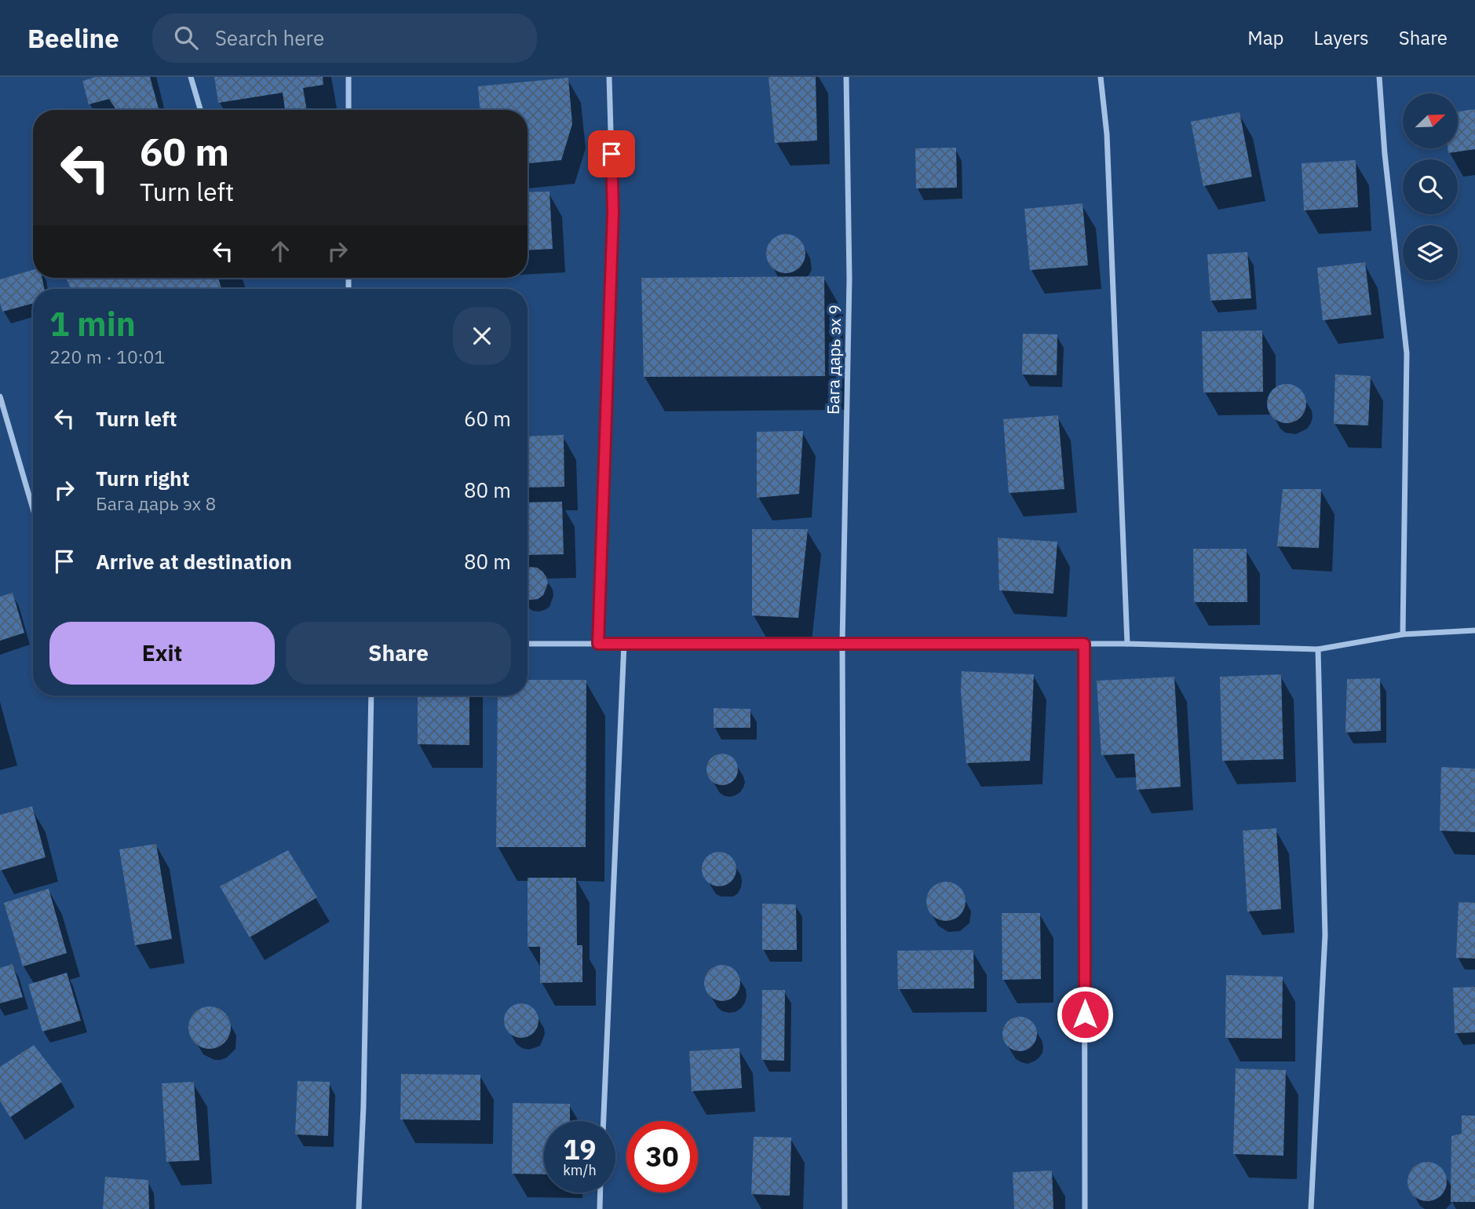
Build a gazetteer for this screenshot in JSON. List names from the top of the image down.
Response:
{
  "streets": {
    "street": ["Бага дарь эх 9"]
  },
  "north": "top right",
  "page": {
    "header": "Beeline",
    "search": "Search here",
    "nav": ["Map", "Layers", "Share"],
    "turn": ["60 m", "Turn left"],
    "heading": ["1 min", "220 m · 10:01"],
    "list": [
      {
        "name": "Turn left",
        "value": "60 m"
      },
      {
        "name": "Turn right",
        "note": "Бага дарь эх 8",
        "value": "80 m"
      },
      {
        "name": "Arrive at destination",
        "value": "80 m"
      }
    ],
    "buttons": ["Exit", "Share"],
    "speed": "19 km/h",
    "limit": "30"
  }
}
